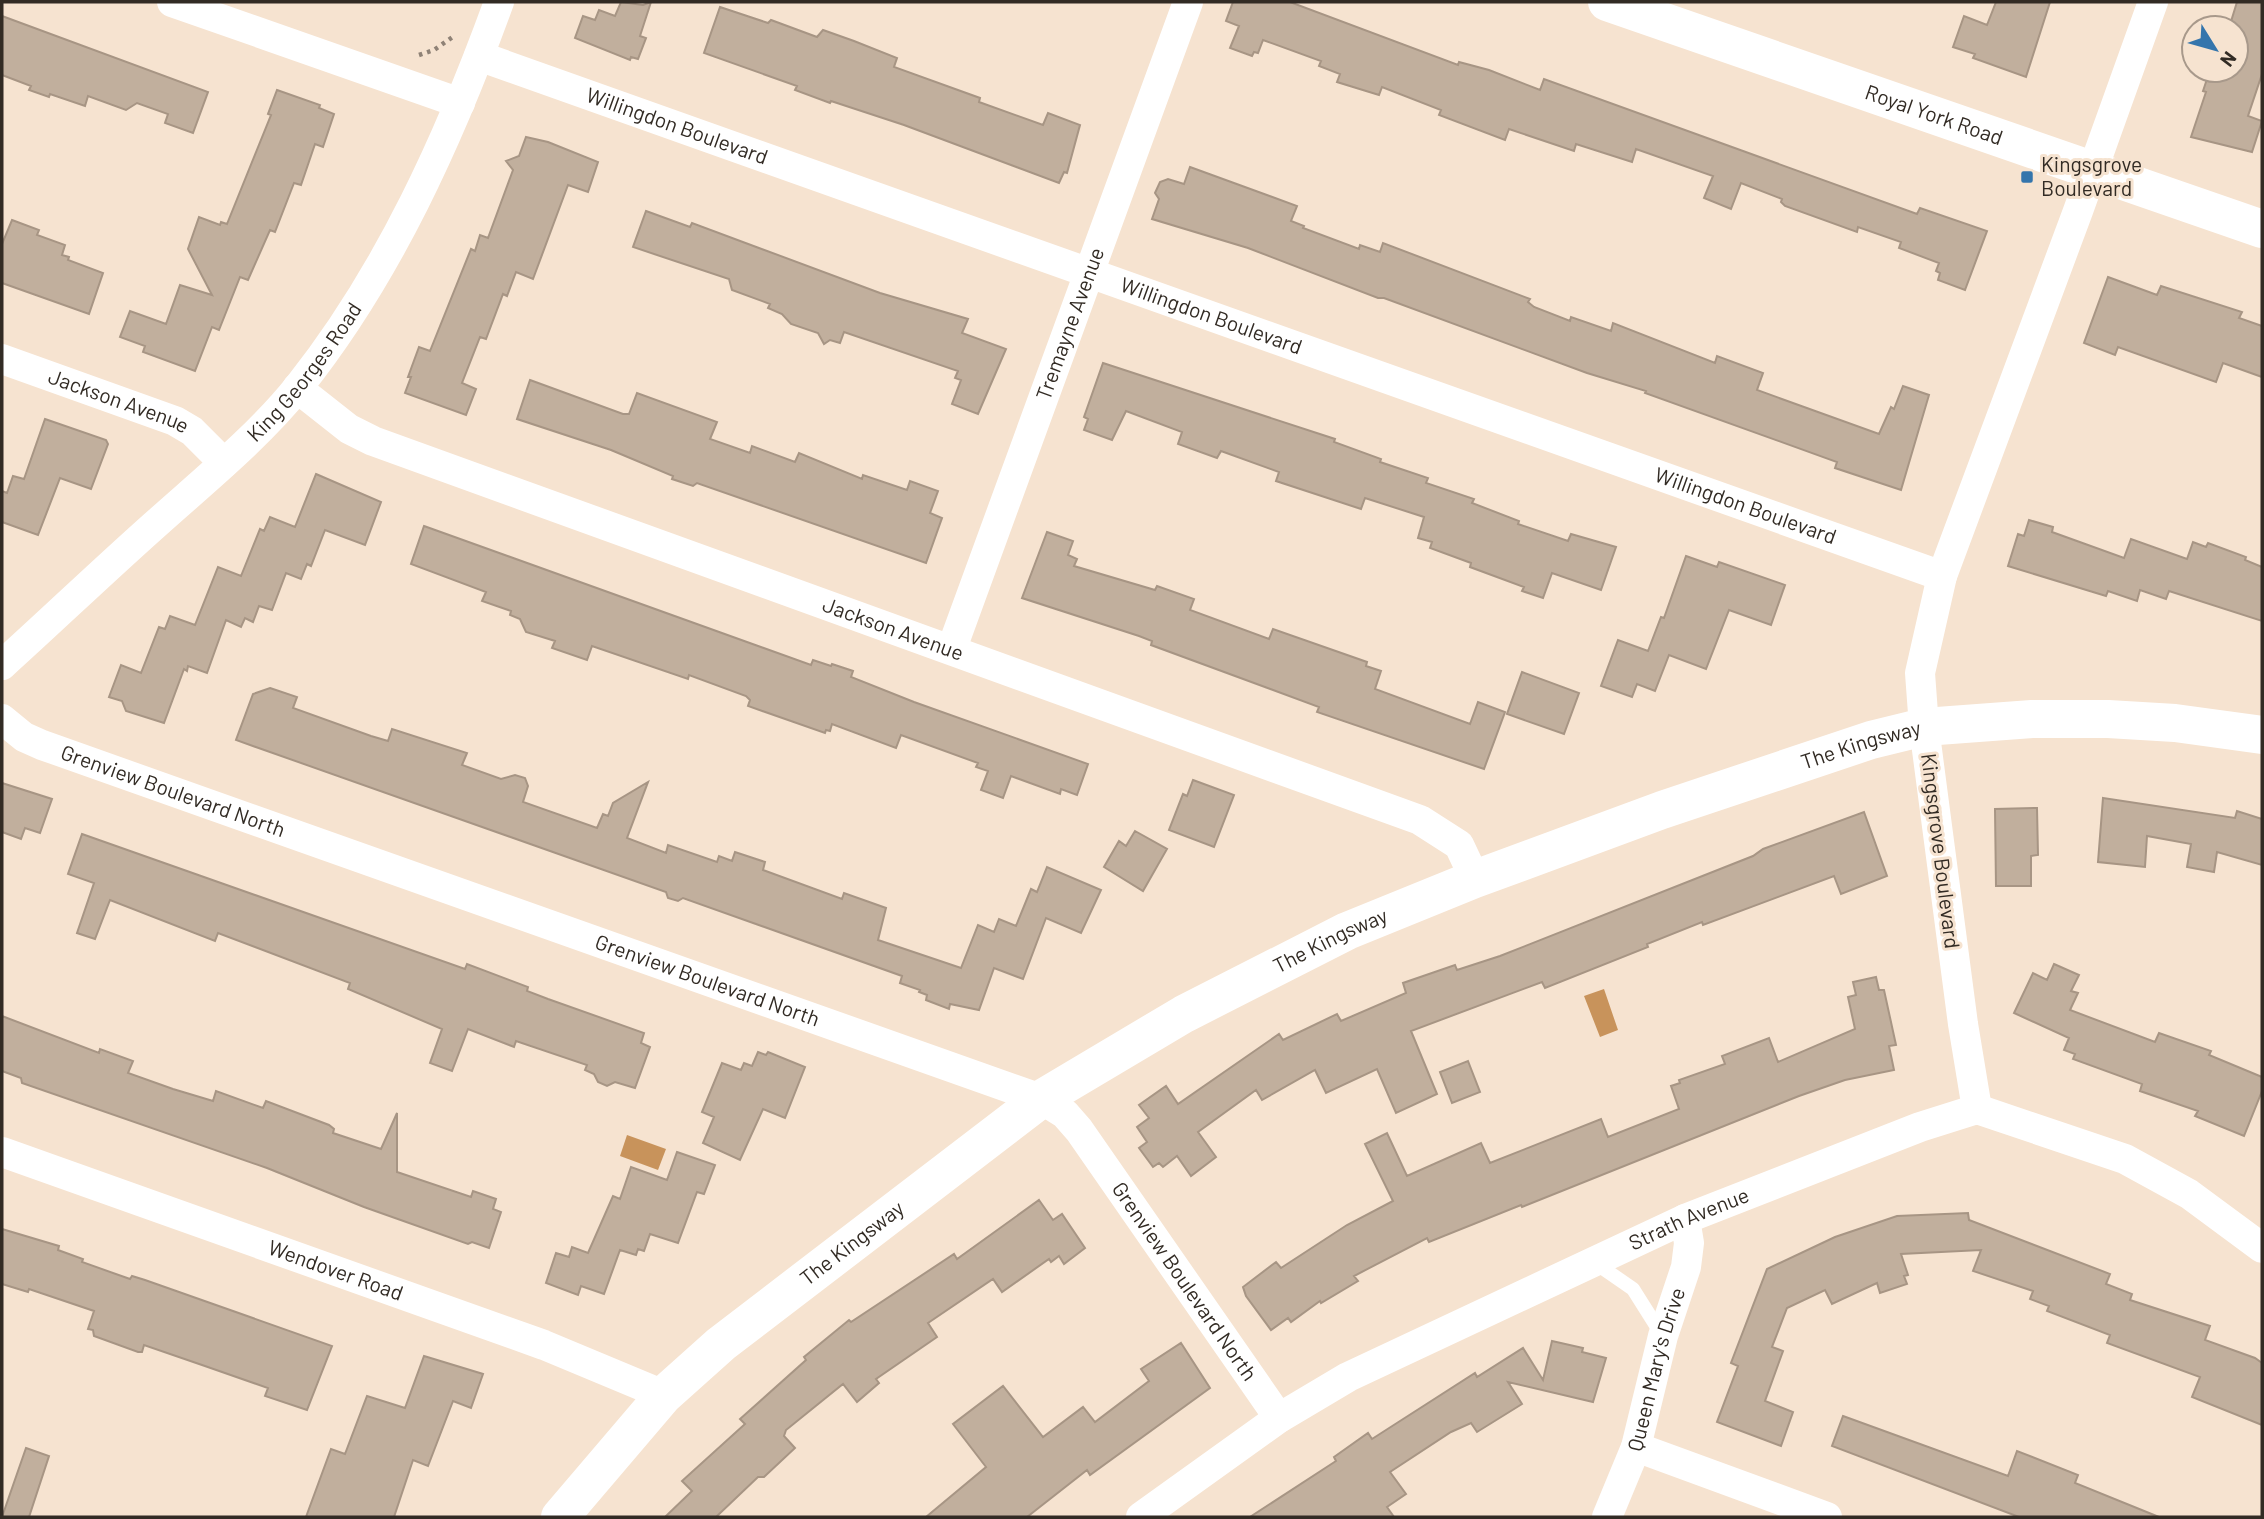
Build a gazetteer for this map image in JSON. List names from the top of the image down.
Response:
{
  "streets": {
    "street": [
      "Royal York Road",
      "Willingdon Boulevard",
      "Tremayne Avenue",
      "King Georges Road",
      "Jackson Avenue",
      "The Kingsway",
      "Grenview Boulevard North",
      "Kingsgrove Boulevard",
      "Strath Avenue",
      "Wendover Road",
      "Queen Mary's Drive"
    ]
  },
  "crossings": [
    ["Royal York Road", "Kingsgrove Boulevard"],
    ["Willingdon Boulevard", "Tremayne Avenue"],
    ["Willingdon Boulevard", "King Georges Road"],
    ["Willingdon Boulevard", "Kingsgrove Boulevard"],
    ["Tremayne Avenue", "Jackson Avenue"],
    ["King Georges Road", "Jackson Avenue"],
    ["Jackson Avenue", "The Kingsway"],
    ["The Kingsway", "Grenview Boulevard North"],
    ["The Kingsway", "Kingsgrove Boulevard"],
    ["The Kingsway", "Wendover Road"],
    ["Grenview Boulevard North", "Strath Avenue"],
    ["Kingsgrove Boulevard", "Strath Avenue"],
    ["Strath Avenue", "Queen Mary's Drive"]
  ],
  "places": {
    "transit": ["Kingsgrove Boulevard"]
  },
  "north": "bottom right"
}
